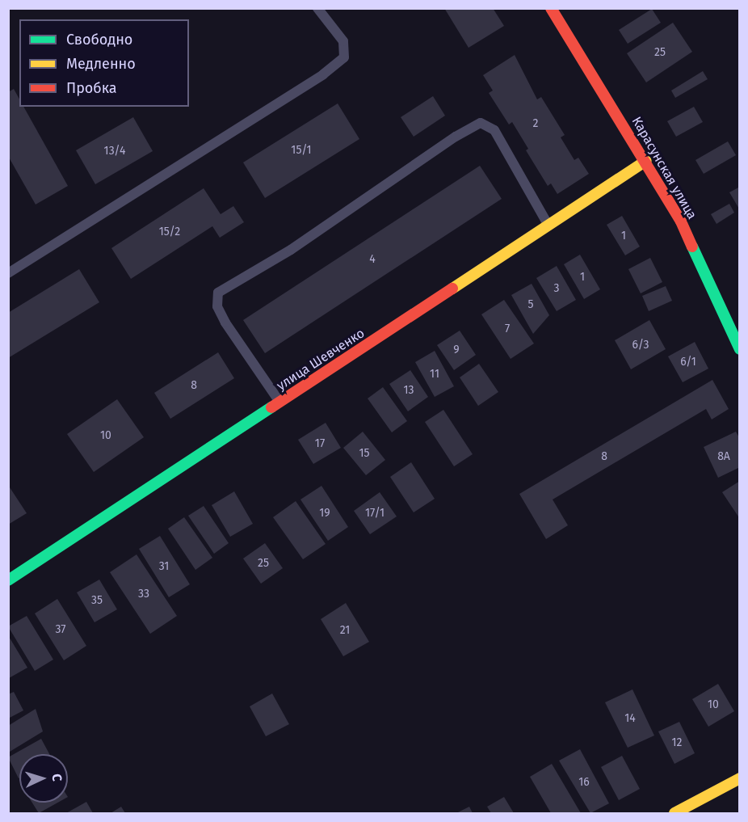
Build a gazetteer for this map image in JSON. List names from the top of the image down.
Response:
{
  "streets": {
    "street": ["Карасунская улица", "улица Шевченко"]
  },
  "crossings": [
    ["Карасунская улица", "улица Шевченко"]
  ],
  "house_numbers": [
    "25",
    "2",
    "15/1",
    "13/4",
    "15/2",
    "1",
    "4",
    "1",
    "3",
    "5",
    "7",
    "6/3",
    "9",
    "6/1",
    "11",
    "8",
    "13",
    "10",
    "17",
    "15",
    "8",
    "8А",
    "19",
    "17/1",
    "25",
    "31",
    "33",
    "35",
    "37",
    "21",
    "10",
    "14",
    "12",
    "16"
  ],
  "legend": ["Свободно", "Медленно", "Пробка"],
  "north": "right"
}
